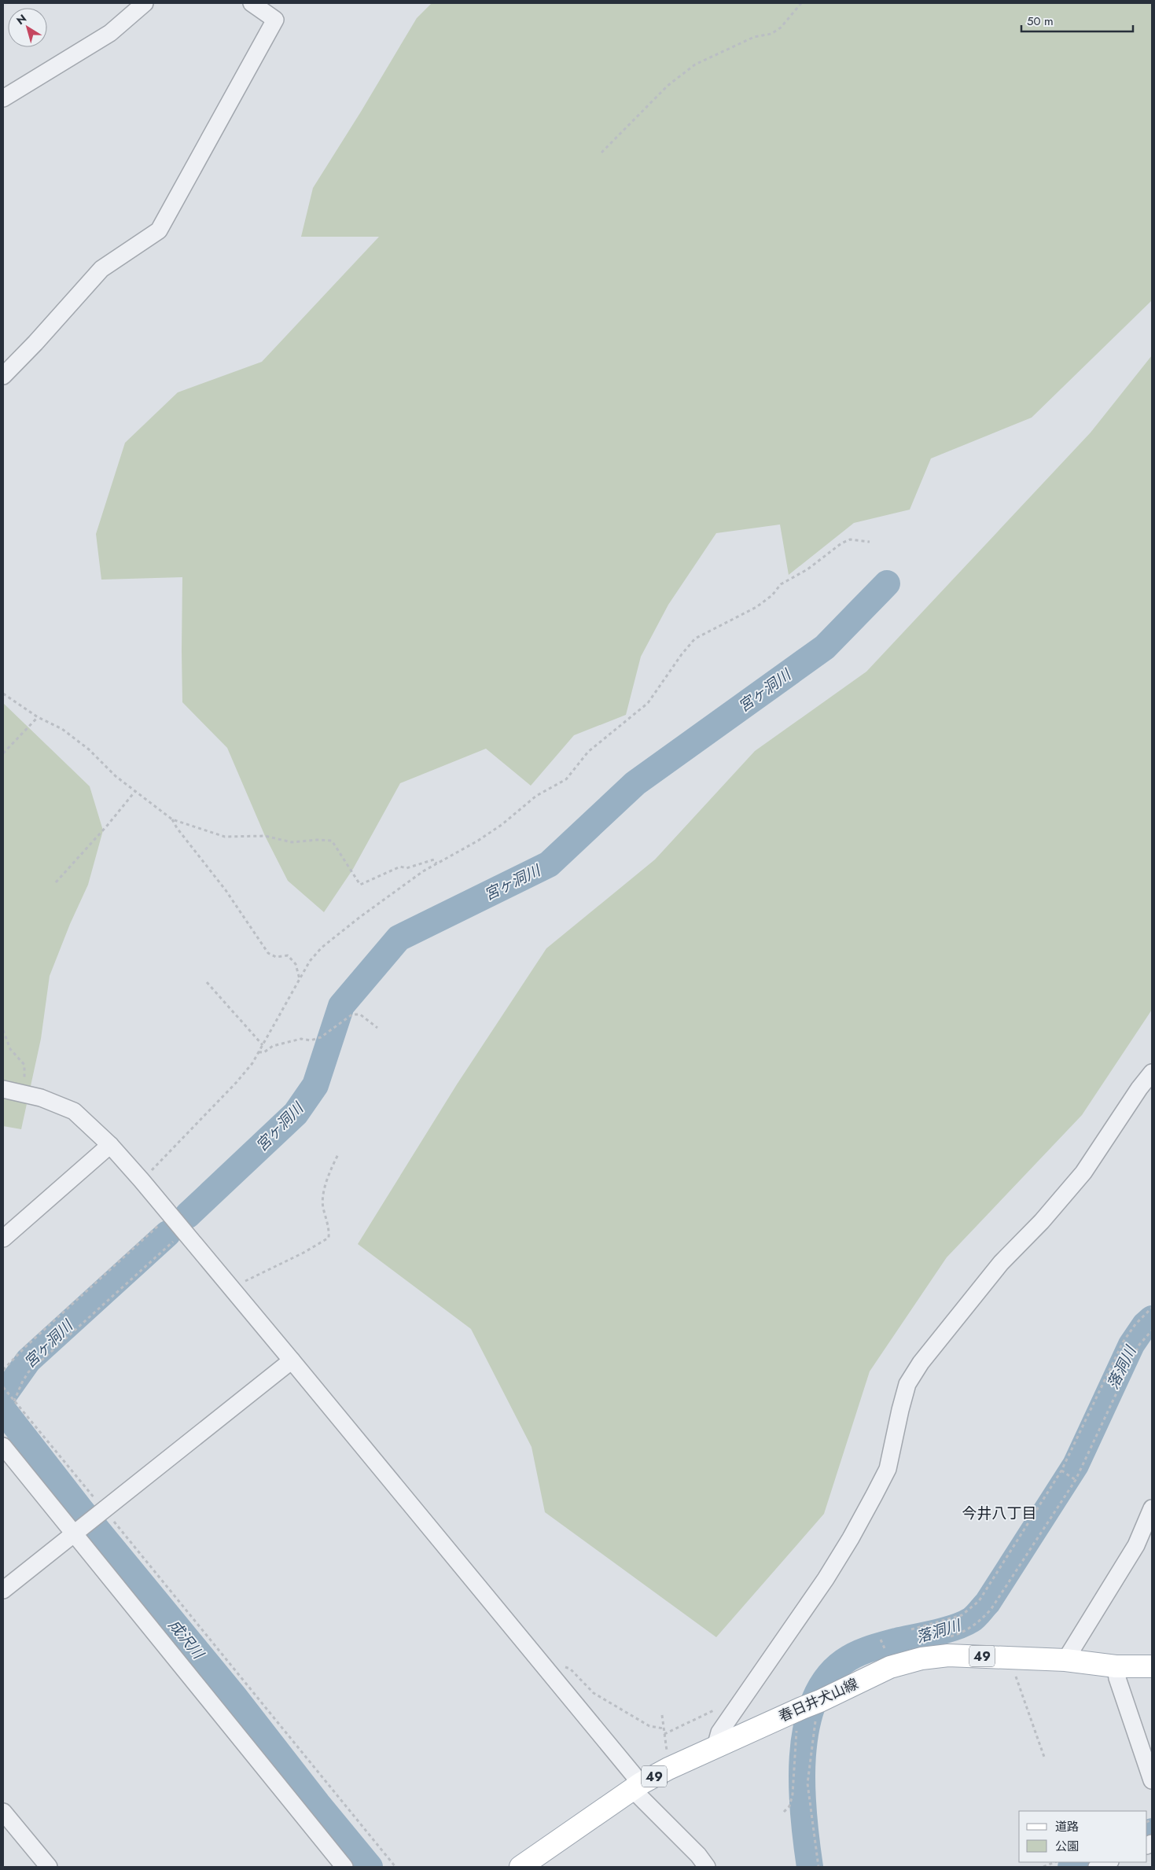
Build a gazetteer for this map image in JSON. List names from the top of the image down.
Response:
{
  "streets": {
    "main road": ["49", "春日井犬山線"]
  },
  "districts": ["今井八丁目"],
  "water": ["宮ヶ洞川", "落洞川", "成沢川"],
  "legend": ["道路", "公園"],
  "scale_bar": "50 m",
  "north": "top left"
}
